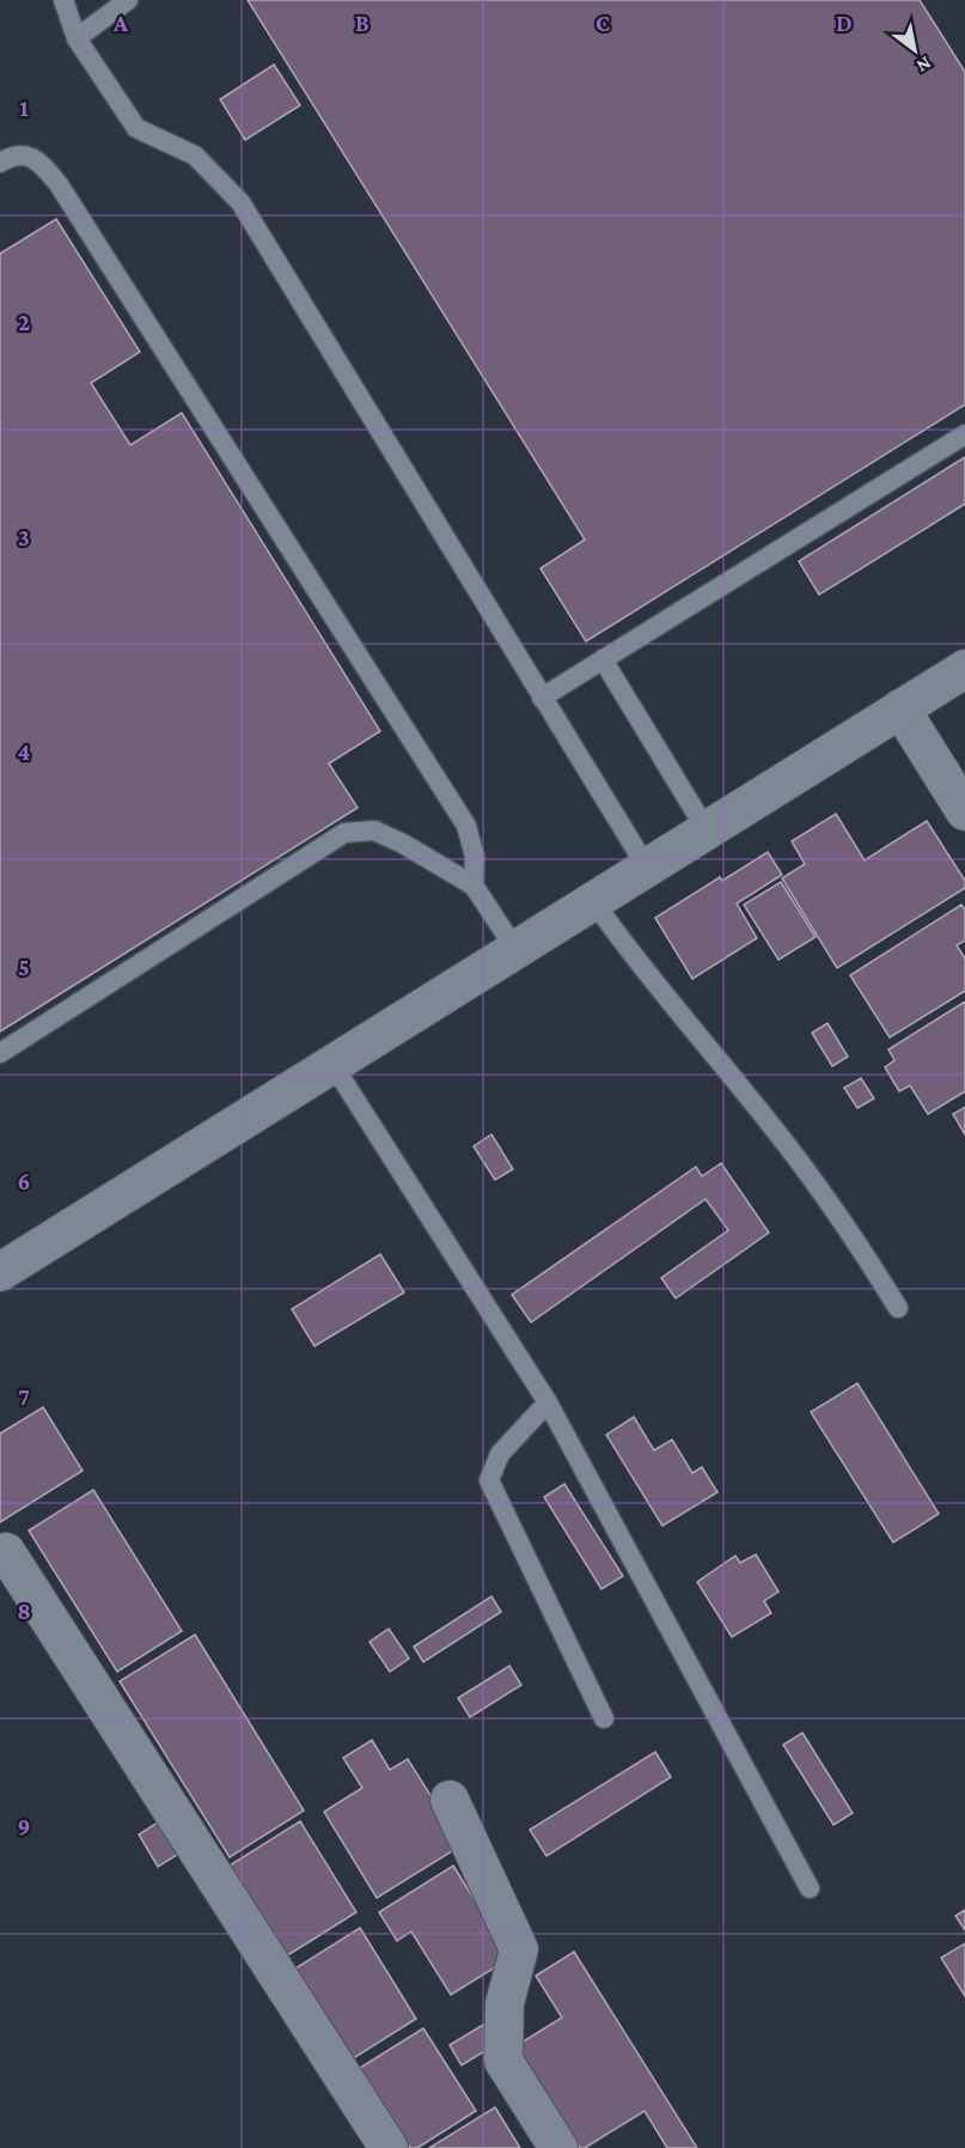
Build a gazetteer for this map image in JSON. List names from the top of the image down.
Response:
{
  "north": "bottom right",
  "grid": {
    "columns": [
      "A",
      "B",
      "C",
      "D"
    ],
    "rows": [
      "1",
      "2",
      "3",
      "4",
      "5",
      "6",
      "7",
      "8",
      "9"
    ]
  }
}
